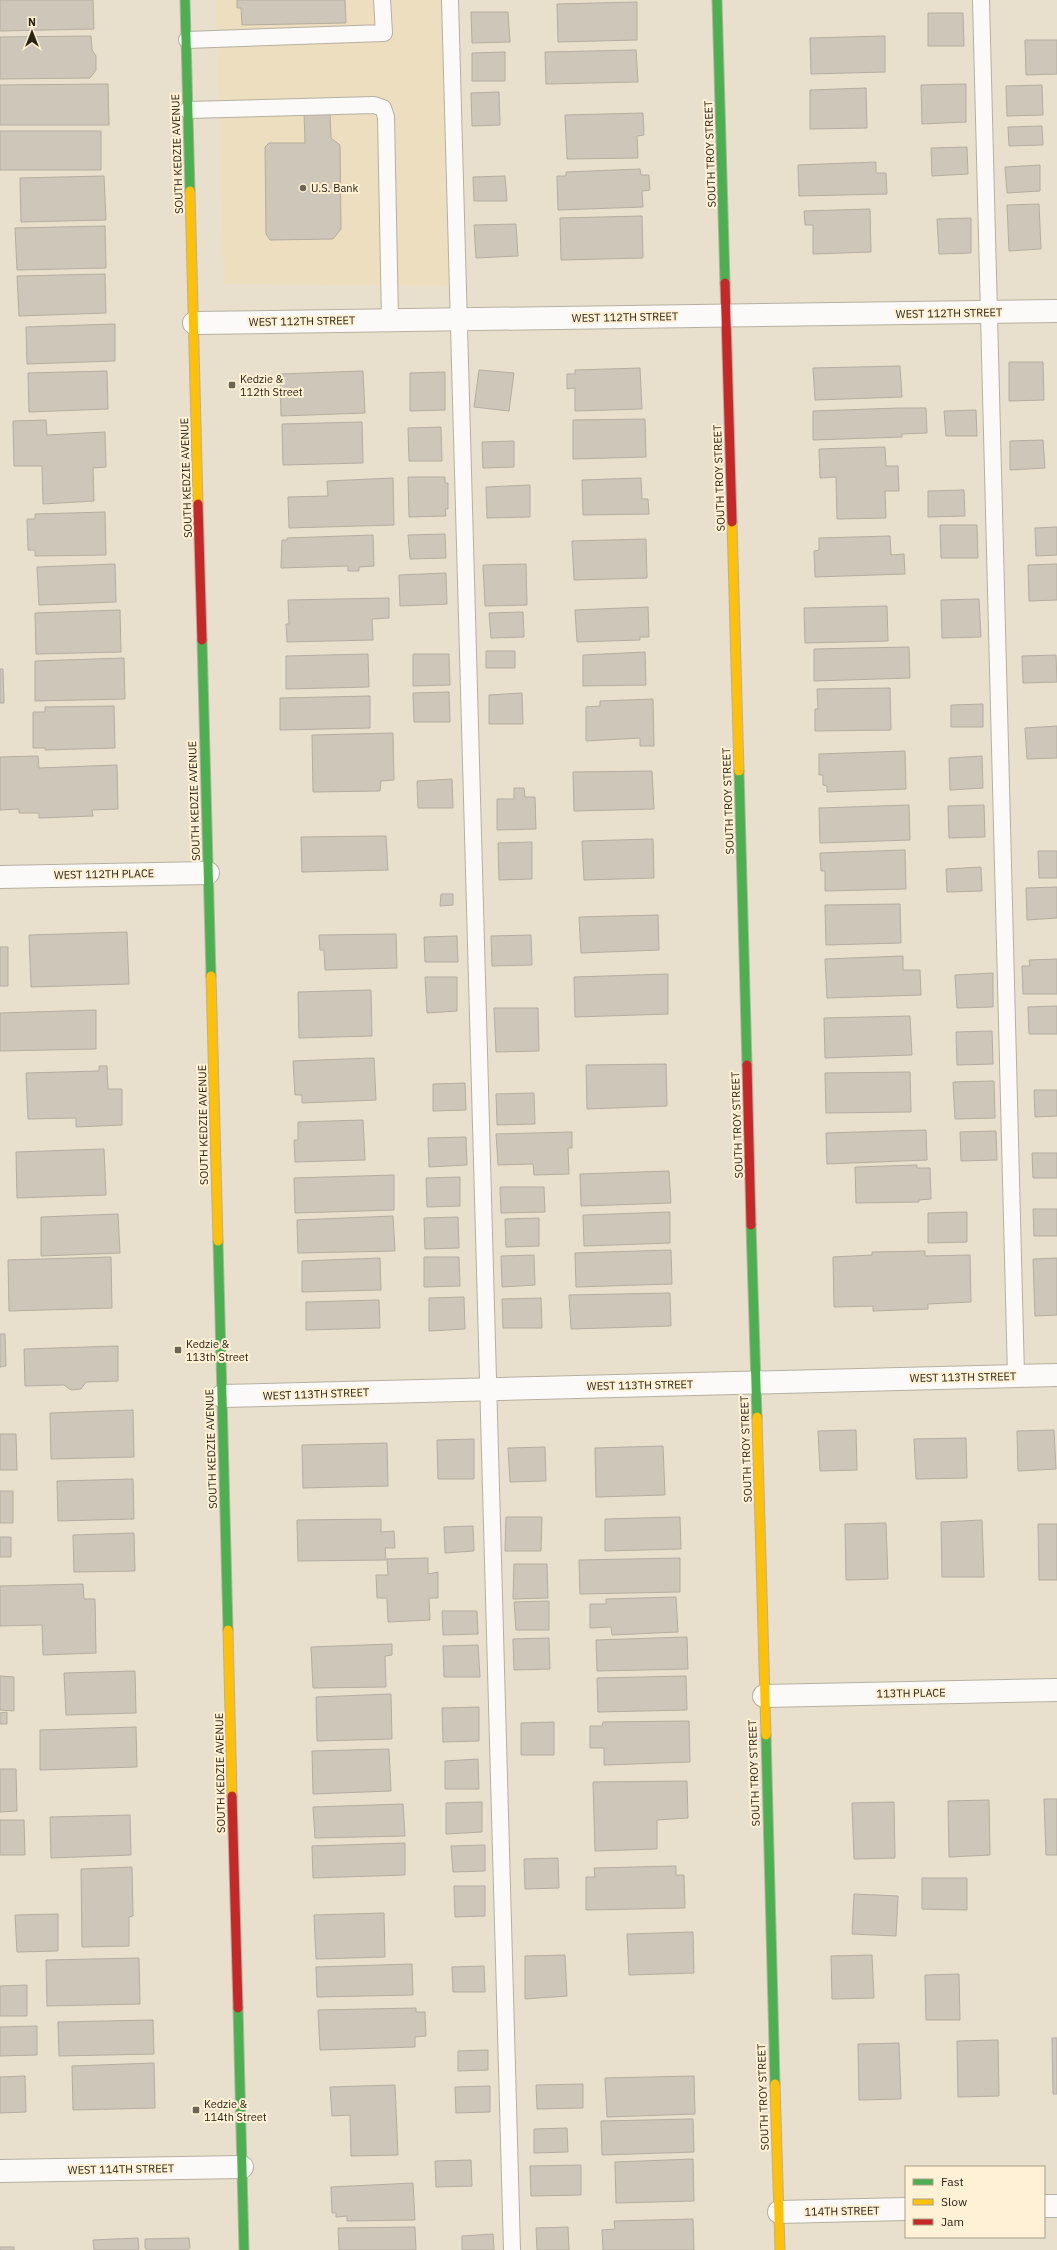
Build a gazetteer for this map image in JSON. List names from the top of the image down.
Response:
{
  "streets": {
    "main road": ["SOUTH KEDZIE AVENUE", "SOUTH TROY STREET"],
    "street": [
      "WEST 112TH STREET",
      "WEST 112TH PLACE",
      "WEST 113TH STREET",
      "113TH PLACE",
      "WEST 114TH STREET",
      "114TH STREET"
    ]
  },
  "crossings": [
    ["SOUTH KEDZIE AVENUE", "WEST 112TH STREET"],
    ["SOUTH KEDZIE AVENUE", "WEST 112TH PLACE"],
    ["SOUTH KEDZIE AVENUE", "WEST 113TH STREET"],
    ["SOUTH KEDZIE AVENUE", "WEST 114TH STREET"],
    ["SOUTH TROY STREET", "WEST 112TH STREET"],
    ["SOUTH TROY STREET", "WEST 113TH STREET"],
    ["SOUTH TROY STREET", "113TH PLACE"],
    ["SOUTH TROY STREET", "114TH STREET"]
  ],
  "places": {
    "other": ["U.S. Bank"],
    "transit": ["Kedzie & 112th Street", "Kedzie & 113th Street", "Kedzie & 114th Street"]
  },
  "legend": ["Fast", "Slow", "Jam"],
  "north": "top"
}
